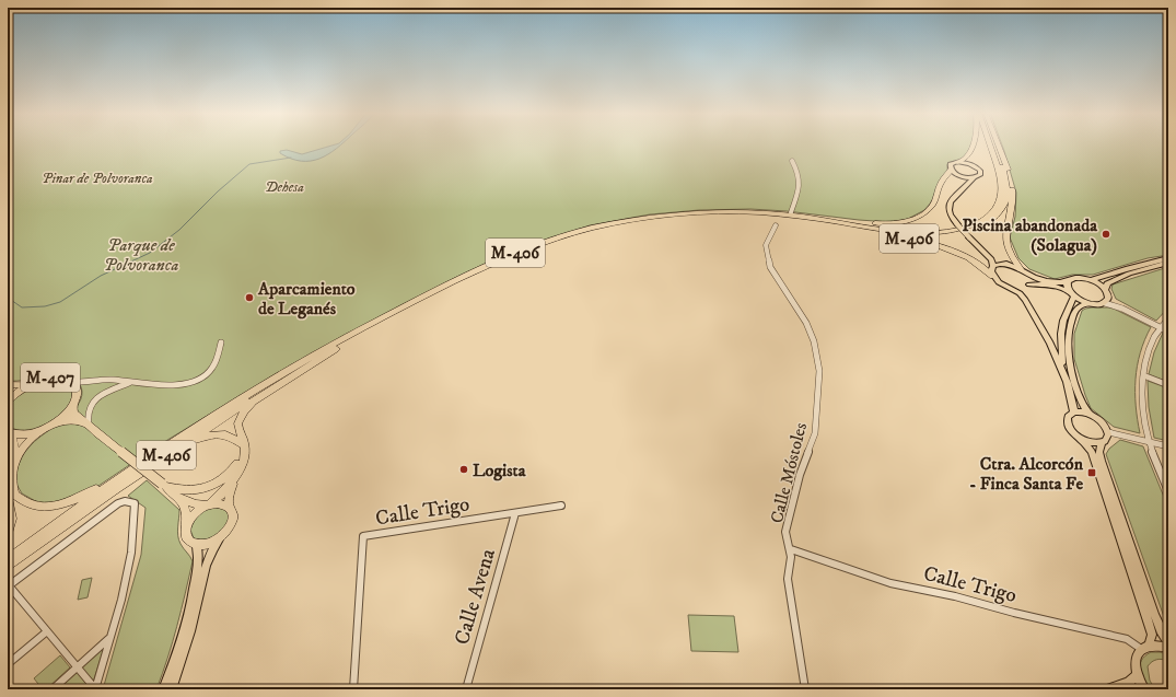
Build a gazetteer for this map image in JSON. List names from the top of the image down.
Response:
{
  "streets": {
    "highway": ["M-406", "M-407"],
    "street": ["Calle Móstoles", "Calle Trigo", "Calle Avena"]
  },
  "crossings": [
    ["M-406", "M-407"],
    ["Calle Móstoles", "Calle Trigo"],
    ["Calle Trigo", "Calle Avena"]
  ],
  "parks": ["Pinar de Polvoranca", "Dehesa", "Parque de Polvoranca"],
  "places": {
    "other": ["Piscina abandonada (Solagua)", "Aparcamiento de Leganés", "Logista"],
    "transit": ["Ctra. Alcorcón - Finca Santa Fe"]
  }
}
